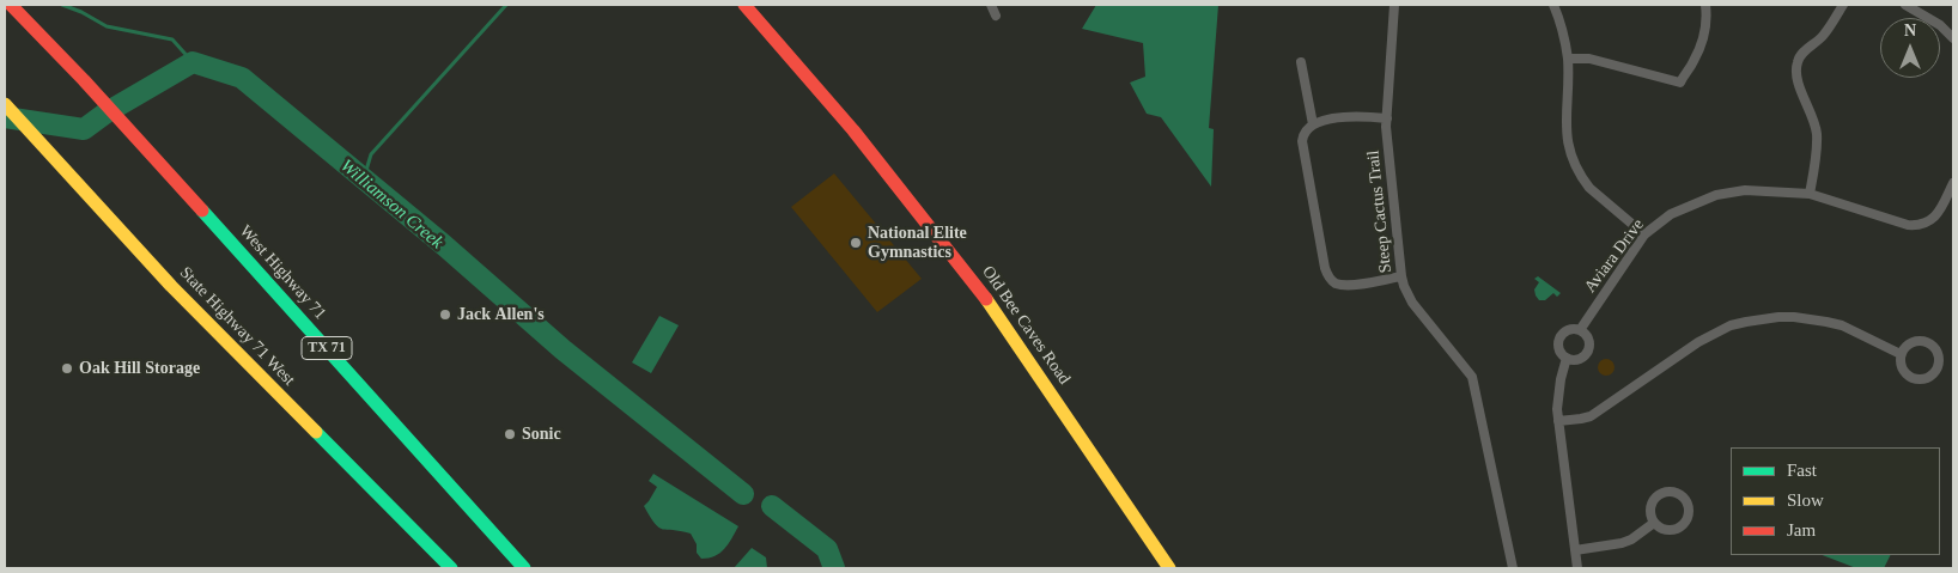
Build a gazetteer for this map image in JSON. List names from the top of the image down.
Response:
{
  "streets": {
    "main road": [
      "West Highway 71",
      "Old Bee Caves Road",
      "State Highway 71 West",
      "TX 71"
    ],
    "street": ["Steep Cactus Trail", "Aviara Drive"]
  },
  "water": ["Williamson Creek"],
  "places": [
    "National Elite Gymnastics",
    "Jack Allen's",
    "Oak Hill Storage",
    "Sonic"
  ],
  "legend": ["Fast", "Slow", "Jam"],
  "north": "top"
}
